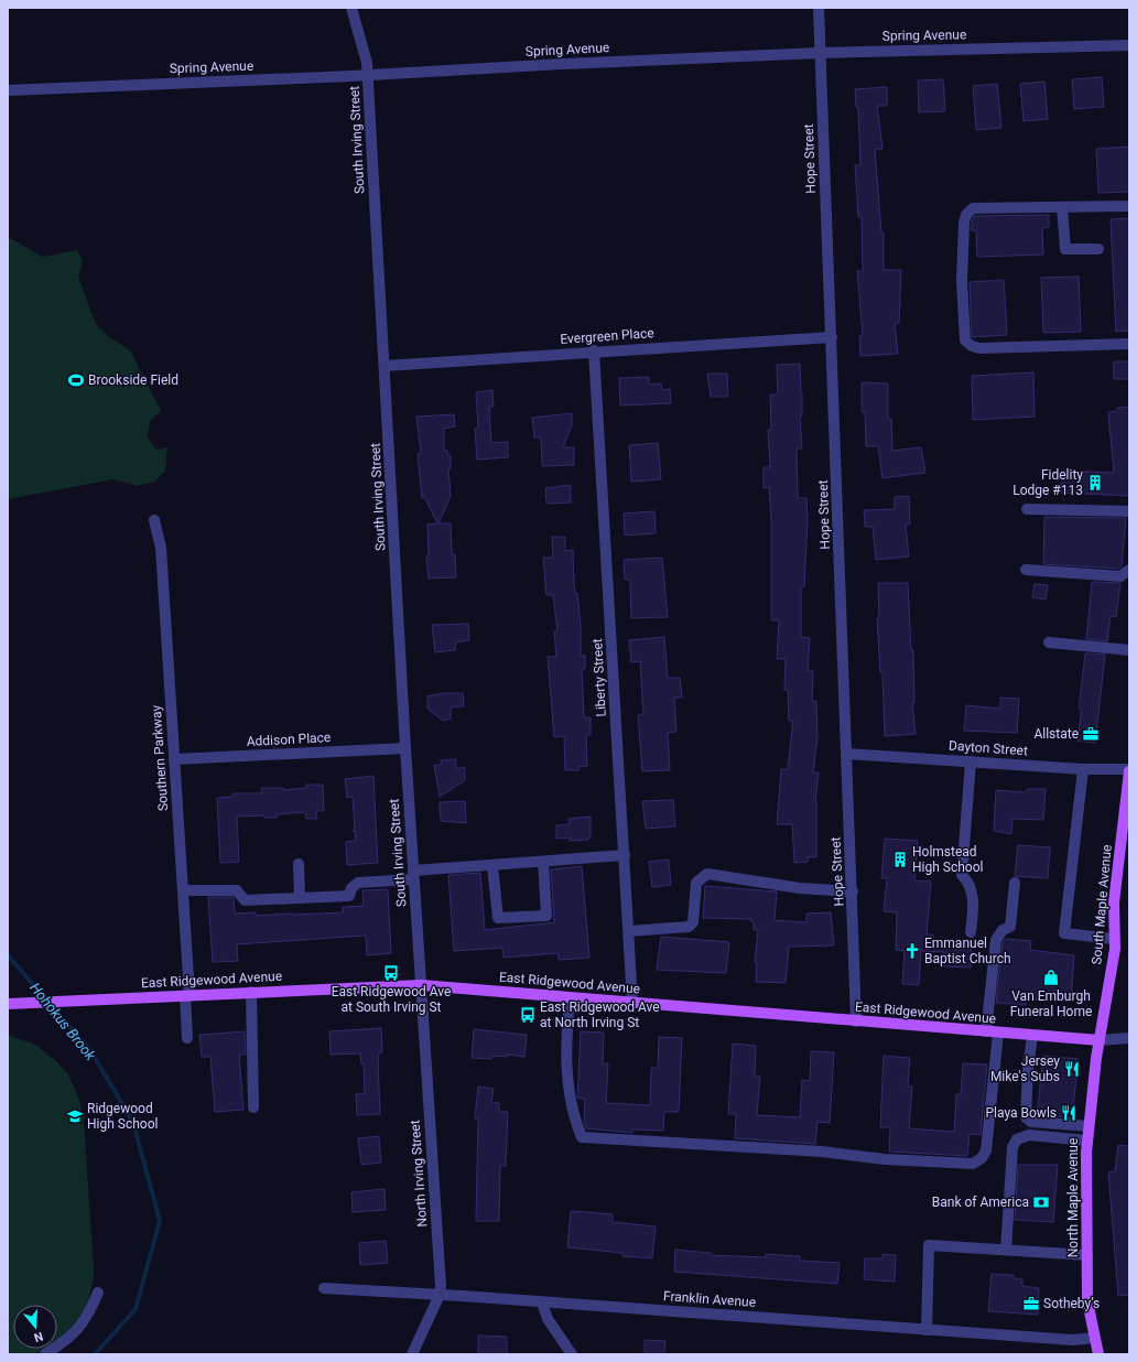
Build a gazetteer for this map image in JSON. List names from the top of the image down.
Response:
{
  "streets": {
    "main road": ["South Maple Avenue", "East Ridgewood Avenue", "North Maple Avenue"],
    "street": [
      "Spring Avenue",
      "South Irving Street",
      "Hope Street",
      "Evergreen Place",
      "Liberty Street",
      "Addison Place",
      "Dayton Street",
      "Southern Parkway",
      "North Irving Street",
      "Franklin Avenue"
    ]
  },
  "crossings": [
    ["Spring Avenue", "South Irving Street"],
    ["Spring Avenue", "Hope Street"],
    ["South Irving Street", "Evergreen Place"],
    ["South Irving Street", "Addison Place"],
    ["South Irving Street", "East Ridgewood Avenue"],
    ["South Irving Street", "North Irving Street"],
    ["Hope Street", "Evergreen Place"],
    ["Hope Street", "Dayton Street"],
    ["Hope Street", "East Ridgewood Avenue"],
    ["Evergreen Place", "Liberty Street"],
    ["Liberty Street", "East Ridgewood Avenue"],
    ["Addison Place", "Southern Parkway"],
    ["Dayton Street", "South Maple Avenue"],
    ["Southern Parkway", "East Ridgewood Avenue"],
    ["South Maple Avenue", "East Ridgewood Avenue"],
    ["South Maple Avenue", "North Maple Avenue"],
    ["East Ridgewood Avenue", "North Irving Street"],
    ["East Ridgewood Avenue", "North Maple Avenue"],
    ["North Irving Street", "Franklin Avenue"],
    ["North Maple Avenue", "Franklin Avenue"]
  ],
  "water": ["Hohokus Brook"],
  "places": {
    "sports": ["Brookside Field"],
    "building": ["Fidelity Lodge #113", "Holmstead High School"],
    "office": ["Allstate", "Sotheby’s"],
    "church": ["Emmanuel Baptist Church"],
    "bus stop": ["East Ridgewood Ave at South Irving St", "East Ridgewood Ave at North Irving St"],
    "shop": ["Van Emburgh Funeral Home"],
    "restaurant": ["Jersey Mike's Subs", "Playa Bowls"],
    "school or university": ["Ridgewood High School"],
    "bank": ["Bank of America"]
  },
  "north": "bottom"
}
